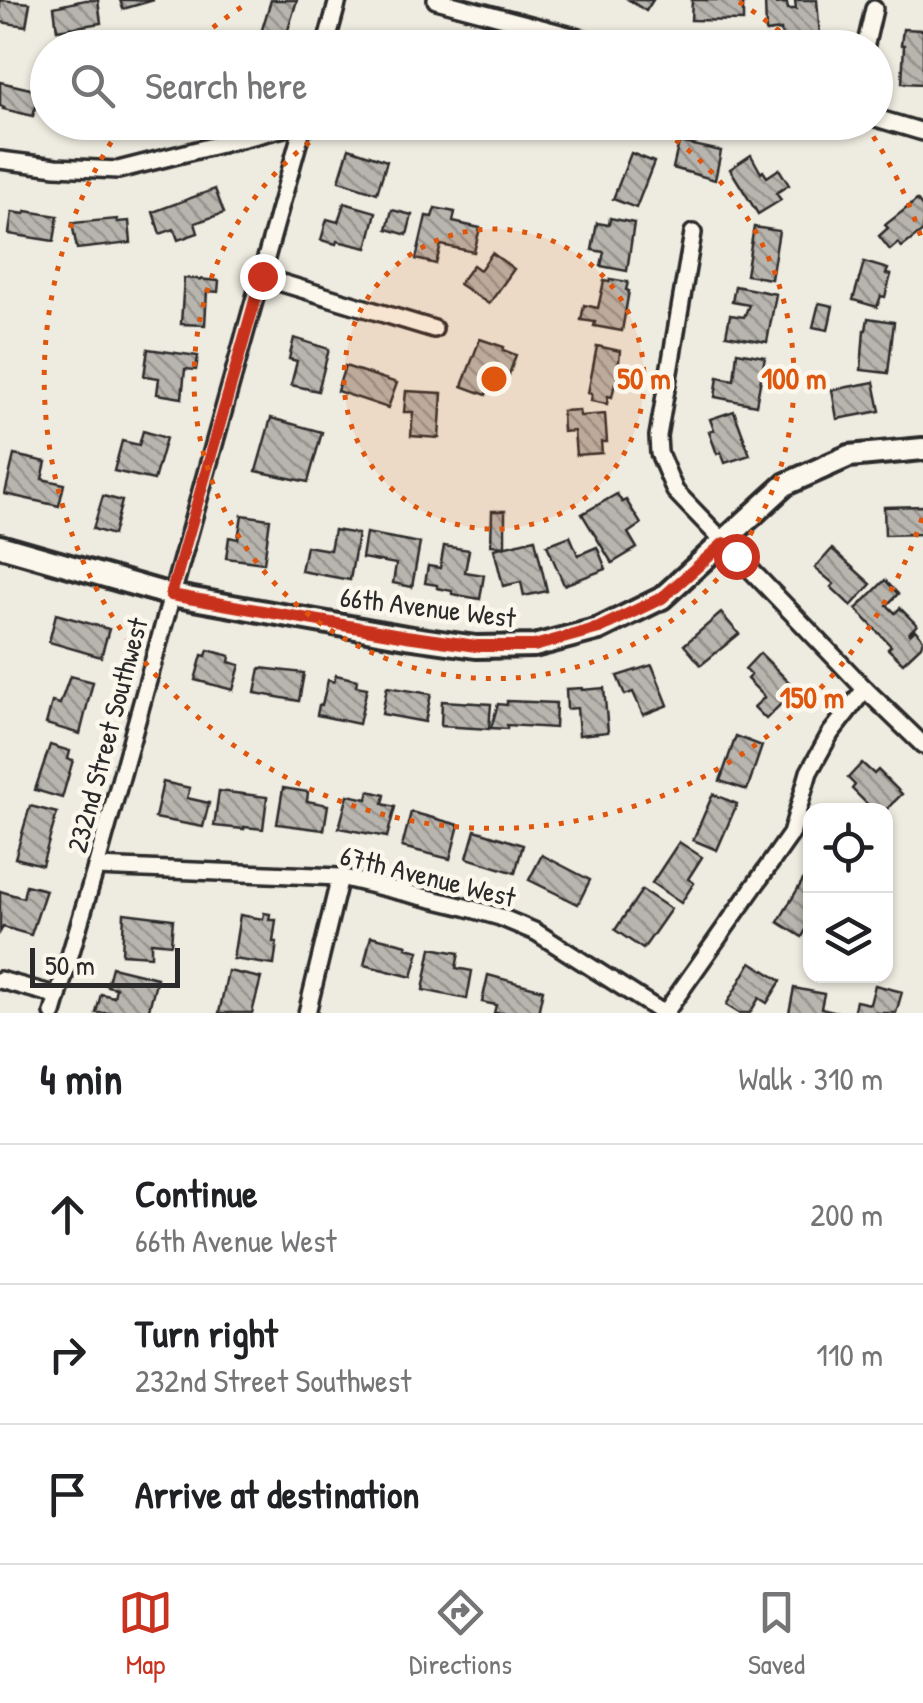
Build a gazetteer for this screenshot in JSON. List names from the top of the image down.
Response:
{
  "streets": {
    "street": ["66th Avenue West", "232nd Street Southwest", "67th Avenue West"]
  },
  "crossings": [
    ["66th Avenue West", "232nd Street Southwest"],
    ["232nd Street Southwest", "67th Avenue West"]
  ],
  "scale_bar": "50 m",
  "page": {
    "search": "Search here",
    "scale": "50 m",
    "heading": ["4 min", "Walk · 310 m"],
    "list": [
      ["Continue", "66th Avenue West", "200 m"],
      ["Turn right", "232nd Street Southwest", "110 m"],
      "Arrive at destination"
    ],
    "nav": ["Map", "Directions", "Saved"]
  },
  "rings": ["50 m", "100 m", "150 m"]
}
